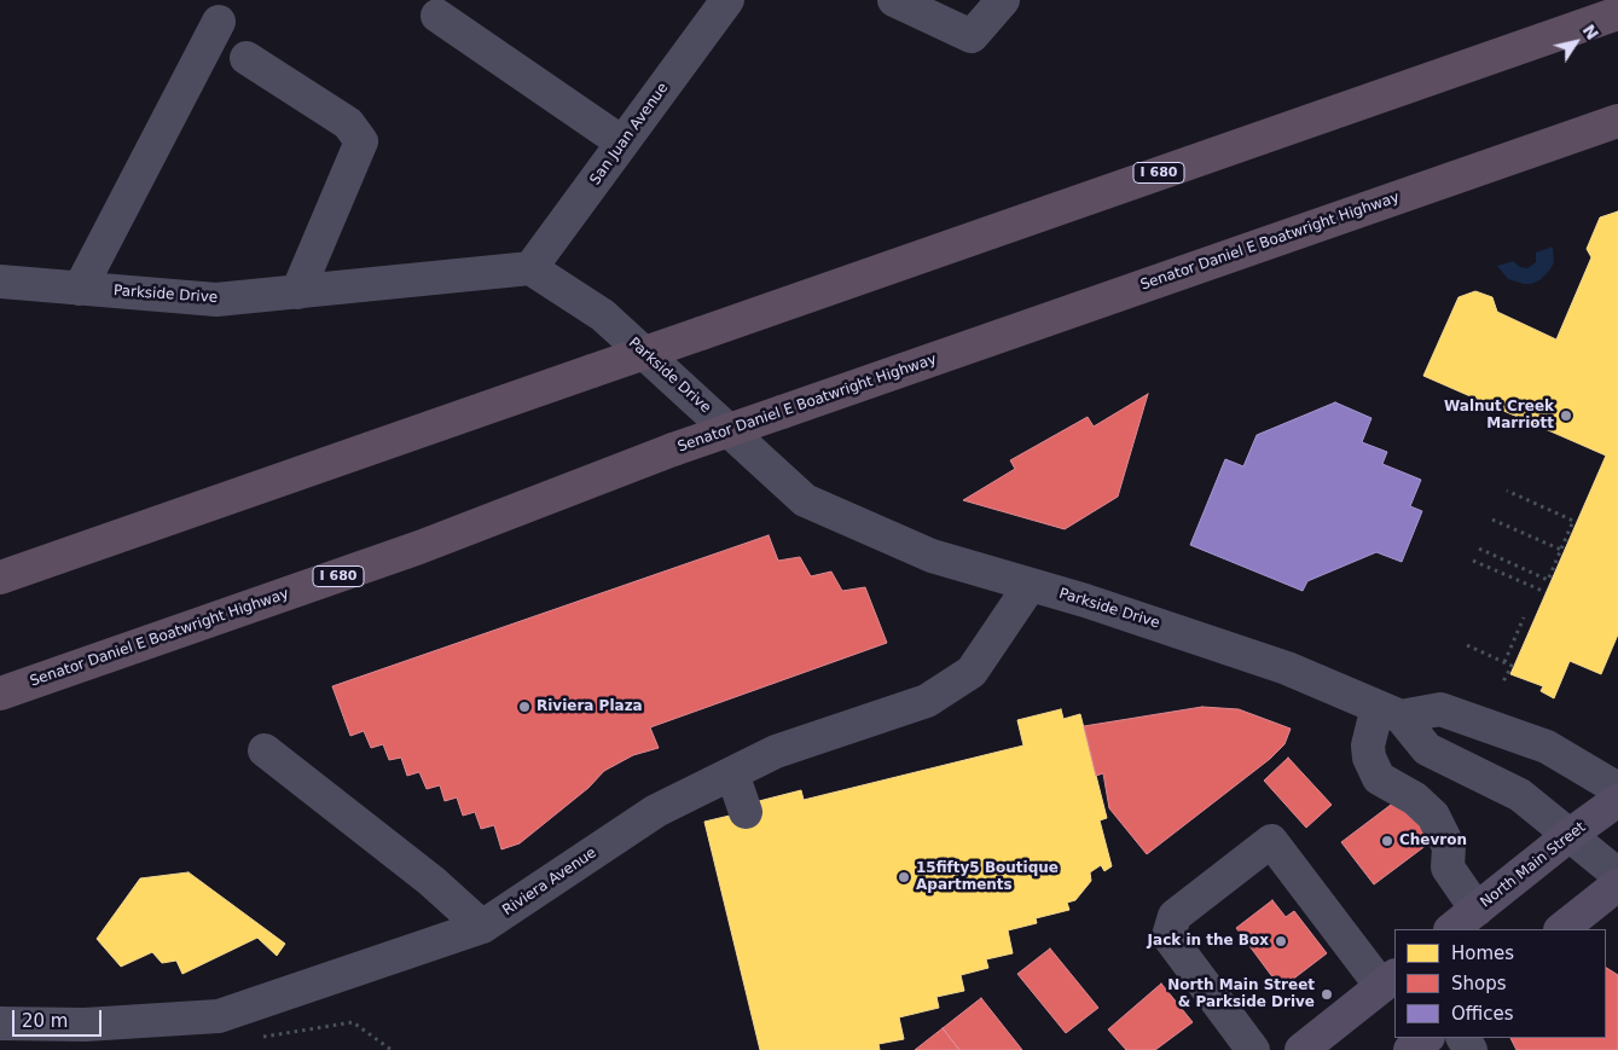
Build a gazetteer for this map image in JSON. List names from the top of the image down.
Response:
{
  "streets": {
    "highway": ["I 680", "Senator Daniel E Boatwright Highway"],
    "main road": ["North Main Street"],
    "street": ["San Juan Avenue", "Parkside Drive", "Riviera Avenue"]
  },
  "crossings": [
    ["San Juan Avenue", "Parkside Drive"],
    ["Parkside Drive", "North Main Street"],
    ["Parkside Drive", "Riviera Avenue"]
  ],
  "places": [
    "Walnut Creek Marriott",
    "Riviera Plaza",
    "Chevron",
    "15fifty5 Boutique Apartments",
    "Jack in the Box",
    "North Main Street & Parkside Drive"
  ],
  "legend": ["Homes", "Shops", "Offices"],
  "scale_bar": "20 m",
  "north": "top right"
}
